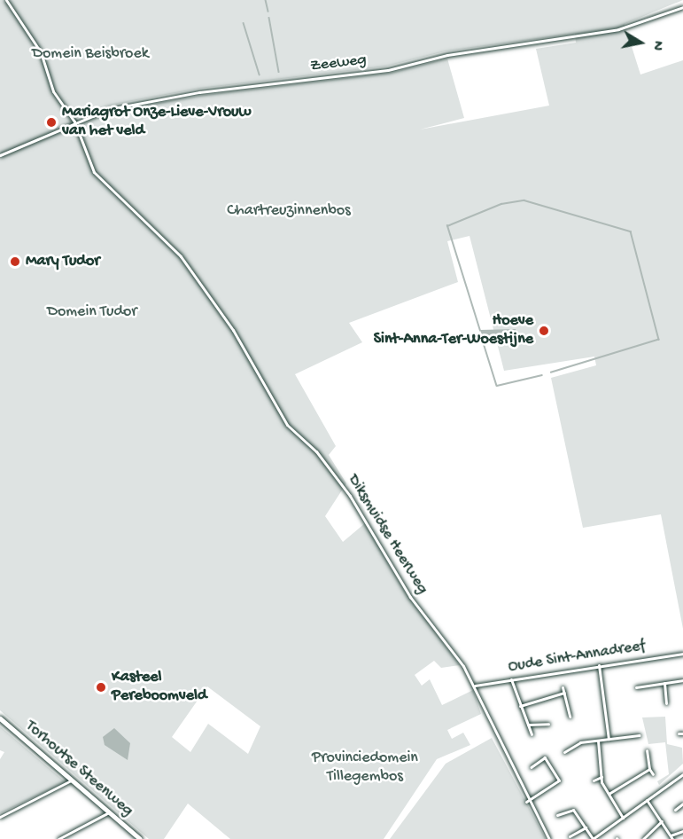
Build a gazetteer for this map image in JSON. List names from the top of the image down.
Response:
{
  "streets": {
    "main road": ["Torhoutse Steenweg"],
    "street": ["Zeeweg", "Diksmuidse Heerweg", "Oude Sint-Annadreef"]
  },
  "crossings": [
    ["Zeeweg", "Diksmuidse Heerweg"],
    ["Diksmuidse Heerweg", "Oude Sint-Annadreef"]
  ],
  "parks": [
    "Domein Beisbroek",
    "Chartreuzinnenbos",
    "Domein Tudor",
    "Provinciedomein Tillegembos"
  ],
  "places": [
    "Mariagrot Onze-Lieve-Vrouw van het veld",
    "Mary Tudor",
    "Hoeve Sint-Anna-Ter-Woestijne",
    "Kasteel Pereboomveld"
  ],
  "north": "right"
}
